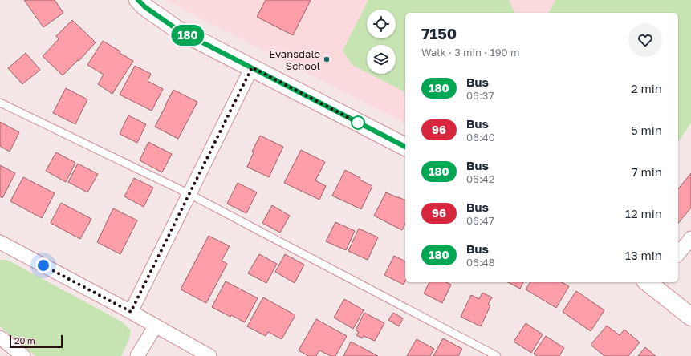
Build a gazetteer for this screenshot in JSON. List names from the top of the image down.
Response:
{
  "places": ["Evansdale School"],
  "lines": ["bus line 180"],
  "scale_bar": "20 m",
  "page": {
    "on_map": "180",
    "heading": ["7150", "Walk · 3 min · 190 m"],
    "list": [
      {
        "mark": "180",
        "name": "Bus",
        "note": "06:37",
        "value": "2 min"
      },
      {
        "mark": "96",
        "name": "Bus",
        "note": "06:40",
        "value": "5 min"
      },
      {
        "mark": "180",
        "name": "Bus",
        "note": "06:42",
        "value": "7 min"
      },
      {
        "mark": "96",
        "name": "Bus",
        "note": "06:47",
        "value": "12 min"
      },
      {
        "mark": "180",
        "name": "Bus",
        "note": "06:48",
        "value": "13 min"
      }
    ],
    "scale": "20 m"
  }
}
